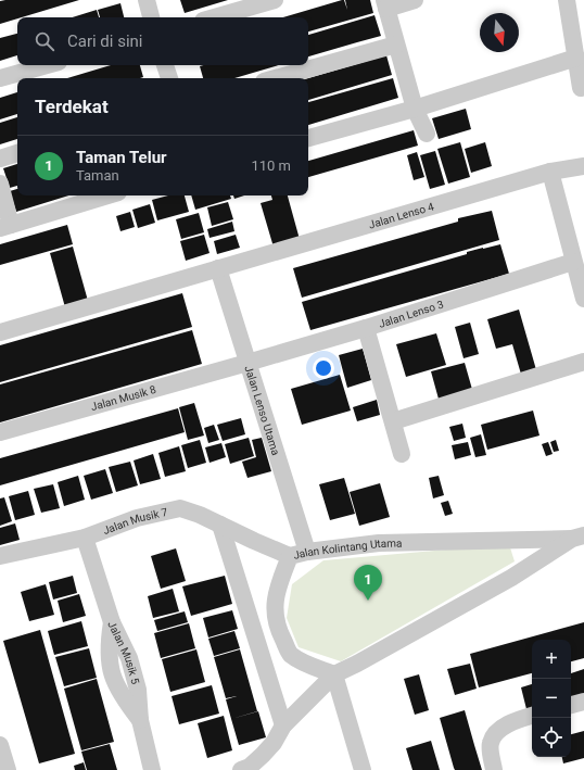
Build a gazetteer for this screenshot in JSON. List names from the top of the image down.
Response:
{
  "streets": {
    "street": [
      "Jalan Lenso 4",
      "Jalan Lenso 3",
      "Jalan Musik 8",
      "Jalan Lenso Utama",
      "Jalan Musik 7",
      "Jalan Kolintang Utama",
      "Jalan Musik 5"
    ]
  },
  "crossings": [
    ["Jalan Lenso 4", "Jalan Lenso Utama"],
    ["Jalan Lenso 3", "Jalan Musik 8"],
    ["Jalan Lenso 3", "Jalan Lenso Utama"],
    ["Jalan Musik 8", "Jalan Lenso Utama"],
    ["Jalan Lenso Utama", "Jalan Kolintang Utama"],
    ["Jalan Musik 7", "Jalan Kolintang Utama"],
    ["Jalan Musik 7", "Jalan Musik 5"]
  ],
  "north": "bottom",
  "page": {
    "search": "Cari di sini",
    "heading": "Terdekat",
    "list": [
      {
        "mark": "1",
        "name": "Taman Telur",
        "note": "Taman",
        "value": "110 m"
      }
    ],
    "pins": "1",
    "map_buttons": ["+", "−"]
  }
}
